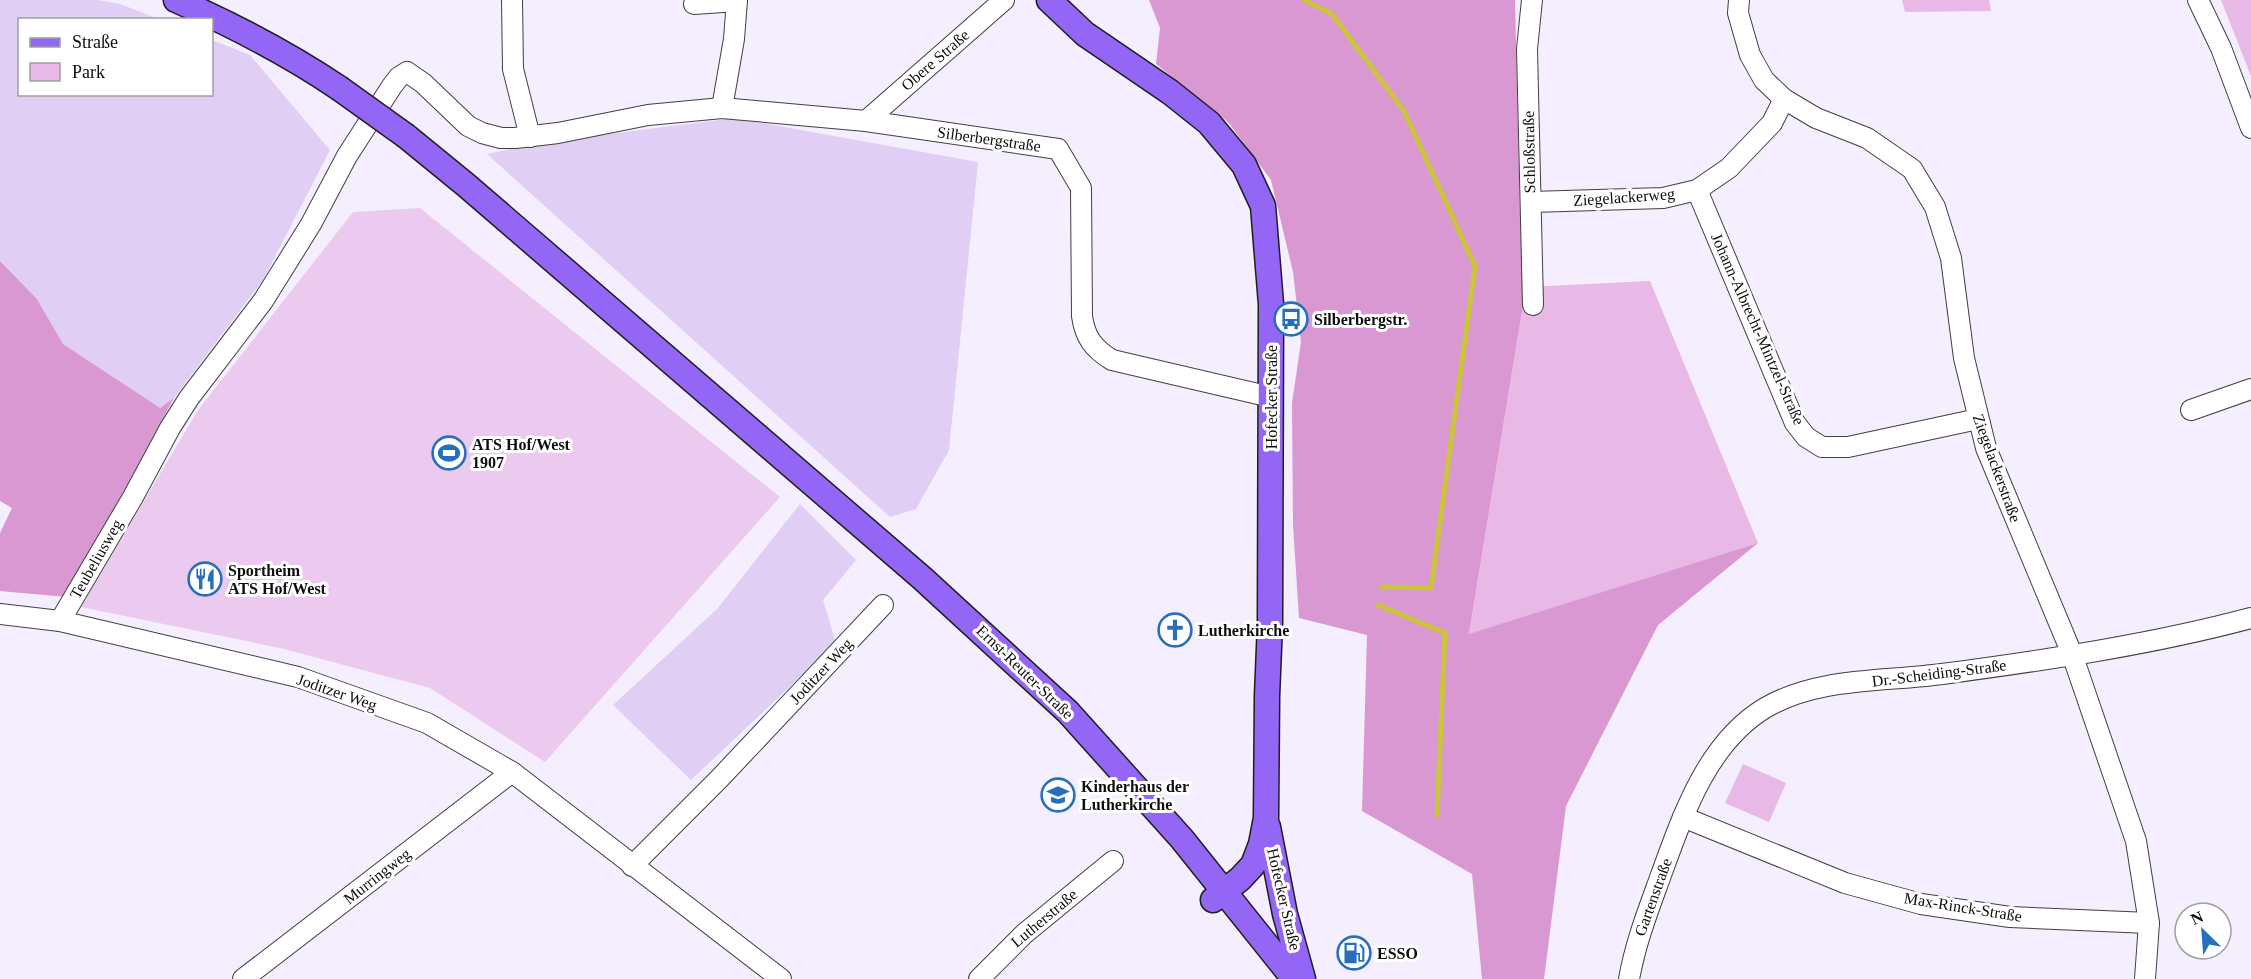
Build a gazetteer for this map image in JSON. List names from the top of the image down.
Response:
{
  "streets": {
    "main road": ["Hofecker Straße", "Ernst-Reuter-Straße"],
    "street": [
      "Obere Straße",
      "Silberbergstraße",
      "Schloßstraße",
      "Ziegelackerweg",
      "Johann-Albrecht-Mintzel-Straße",
      "Ziegelackerstraße",
      "Teubeliusweg",
      "Joditzer Weg",
      "Dr.-Scheiding-Straße",
      "Murringweg",
      "Gartenstraße",
      "Max-Rinck-Straße",
      "Lutherstraße"
    ]
  },
  "crossings": [
    ["Obere Straße", "Silberbergstraße"],
    ["Silberbergstraße", "Hofecker Straße"],
    ["Silberbergstraße", "Teubeliusweg"],
    ["Schloßstraße", "Ziegelackerweg"],
    ["Ziegelackerweg", "Johann-Albrecht-Mintzel-Straße"],
    ["Ziegelackerweg", "Ziegelackerstraße"],
    ["Johann-Albrecht-Mintzel-Straße", "Ziegelackerstraße"],
    ["Hofecker Straße", "Ernst-Reuter-Straße"],
    ["Ziegelackerstraße", "Dr.-Scheiding-Straße"],
    ["Ziegelackerstraße", "Max-Rinck-Straße"],
    ["Teubeliusweg", "Joditzer Weg"],
    ["Joditzer Weg", "Murringweg"],
    ["Dr.-Scheiding-Straße", "Gartenstraße"],
    ["Dr.-Scheiding-Straße", "Max-Rinck-Straße"],
    ["Gartenstraße", "Max-Rinck-Straße"]
  ],
  "places": {
    "bus stop": ["Silberbergstr."],
    "sports": ["ATS Hof/West 1907"],
    "restaurant": ["Sportheim ATS Hof/West"],
    "church": ["Lutherkirche"],
    "school or university": ["Kinderhaus der Lutherkirche"],
    "fuel station": ["ESSO"]
  },
  "legend": ["Straße", "Park"],
  "north": "top left"
}
